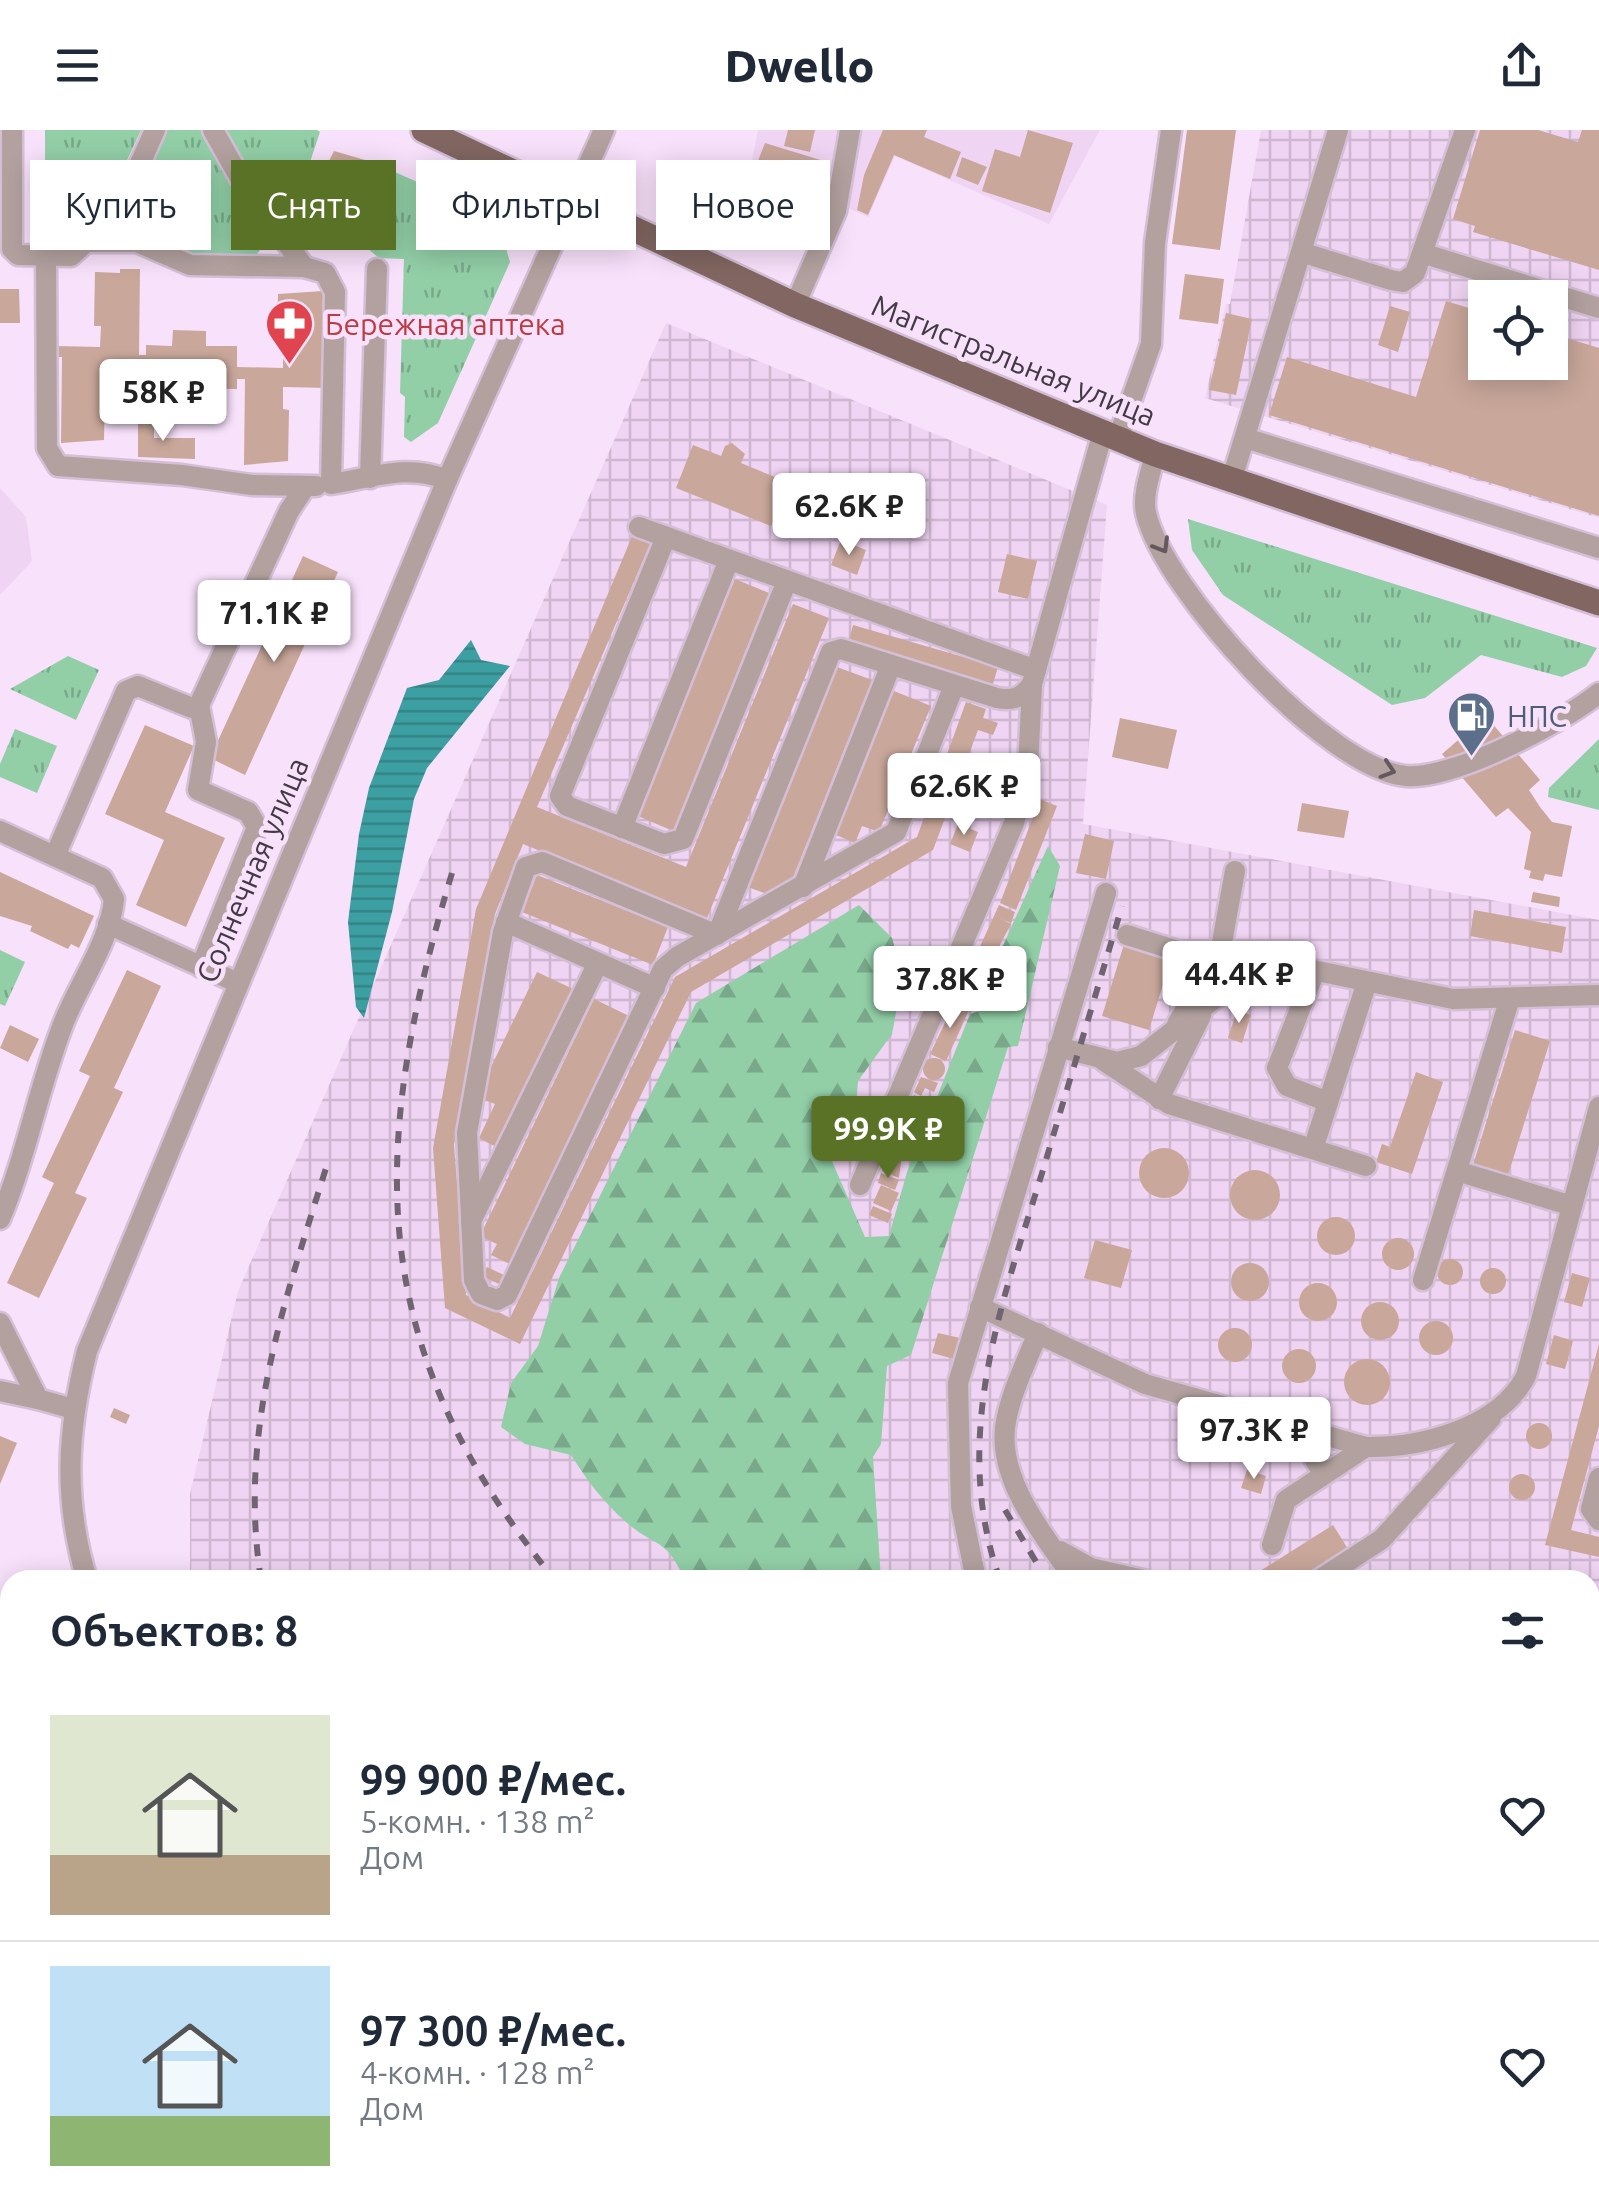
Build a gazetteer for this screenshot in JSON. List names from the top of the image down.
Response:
{
  "streets": {
    "main road": ["Магистральная улица"],
    "street": ["Солнечная улица"]
  },
  "places": {
    "pharmacy": ["Бережная аптека"],
    "fuel station": ["НПС"]
  },
  "page": {
    "header": "Dwello",
    "chip": [
      "Купить",
      "Снять",
      "Фильтры",
      "Новое"
    ],
    "price": [
      "58K ₽",
      "62.6K ₽",
      "71.1K ₽",
      "62.6K ₽",
      "44.4K ₽",
      "37.8K ₽",
      "99.9K ₽",
      "97.3K ₽"
    ],
    "heading": "Объектов: 8",
    "list": [
      {
        "name": "99 900 ₽/мес.",
        "note": "5-комн. · 138 m² · Дом"
      },
      {
        "name": "97 300 ₽/мес.",
        "note": "4-комн. · 128 m² · Дом"
      }
    ]
  }
}
